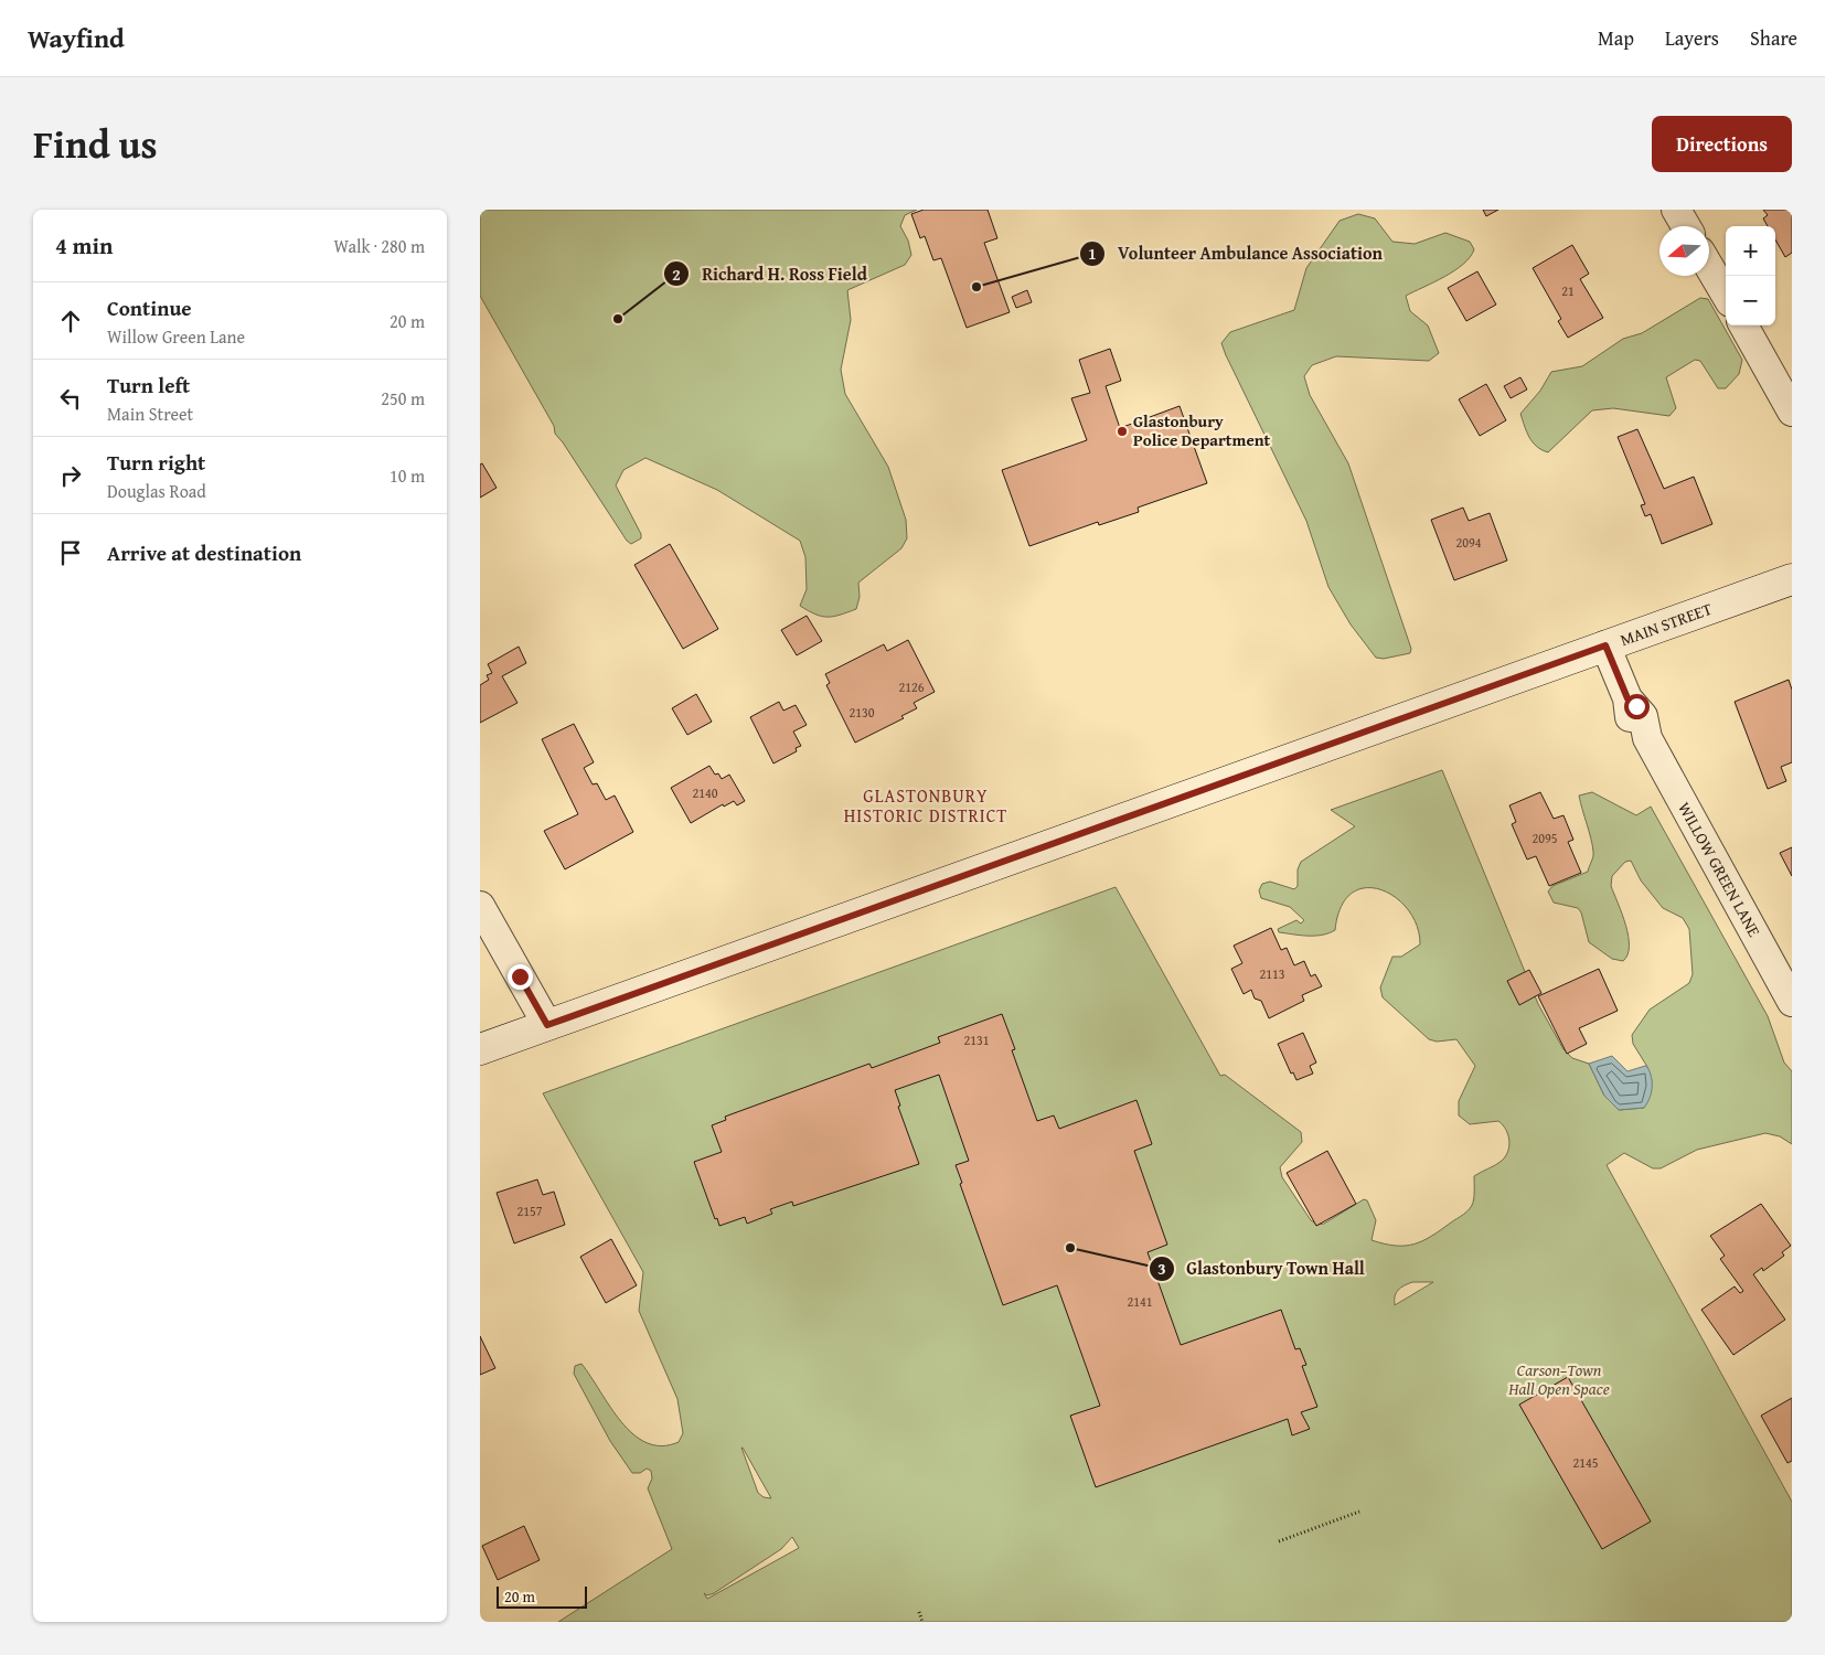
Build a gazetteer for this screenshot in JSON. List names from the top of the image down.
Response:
{
  "streets": {
    "main road": ["MAIN STREET"],
    "street": ["WILLOW GREEN LANE"]
  },
  "crossings": [
    ["MAIN STREET", "WILLOW GREEN LANE"]
  ],
  "districts": ["GLASTONBURY HISTORIC DISTRICT"],
  "parks": ["Carson–Town Hall Open Space"],
  "places": [
    "Volunteer Ambulance Association",
    "Richard H. Ross Field",
    "Glastonbury Police Department",
    "Glastonbury Town Hall"
  ],
  "house_numbers": [
    "21",
    "2094",
    "2126",
    "2130",
    "2140",
    "2095",
    "2113",
    "2131",
    "2157",
    "2141",
    "2145"
  ],
  "scale_bar": "20 m",
  "north": "left",
  "page": {
    "header": "Wayfind",
    "nav": ["Map", "Layers", "Share"],
    "title": "Find us",
    "buttons": "Directions",
    "heading": ["4 min", "Walk · 280 m"],
    "map_buttons": ["+", "−"],
    "list": [
      ["Continue", "Willow Green Lane", "20 m"],
      ["Turn left", "Main Street", "250 m"],
      ["Turn right", "Douglas Road", "10 m"],
      "Arrive at destination"
    ],
    "scale": "20 m"
  }
}
